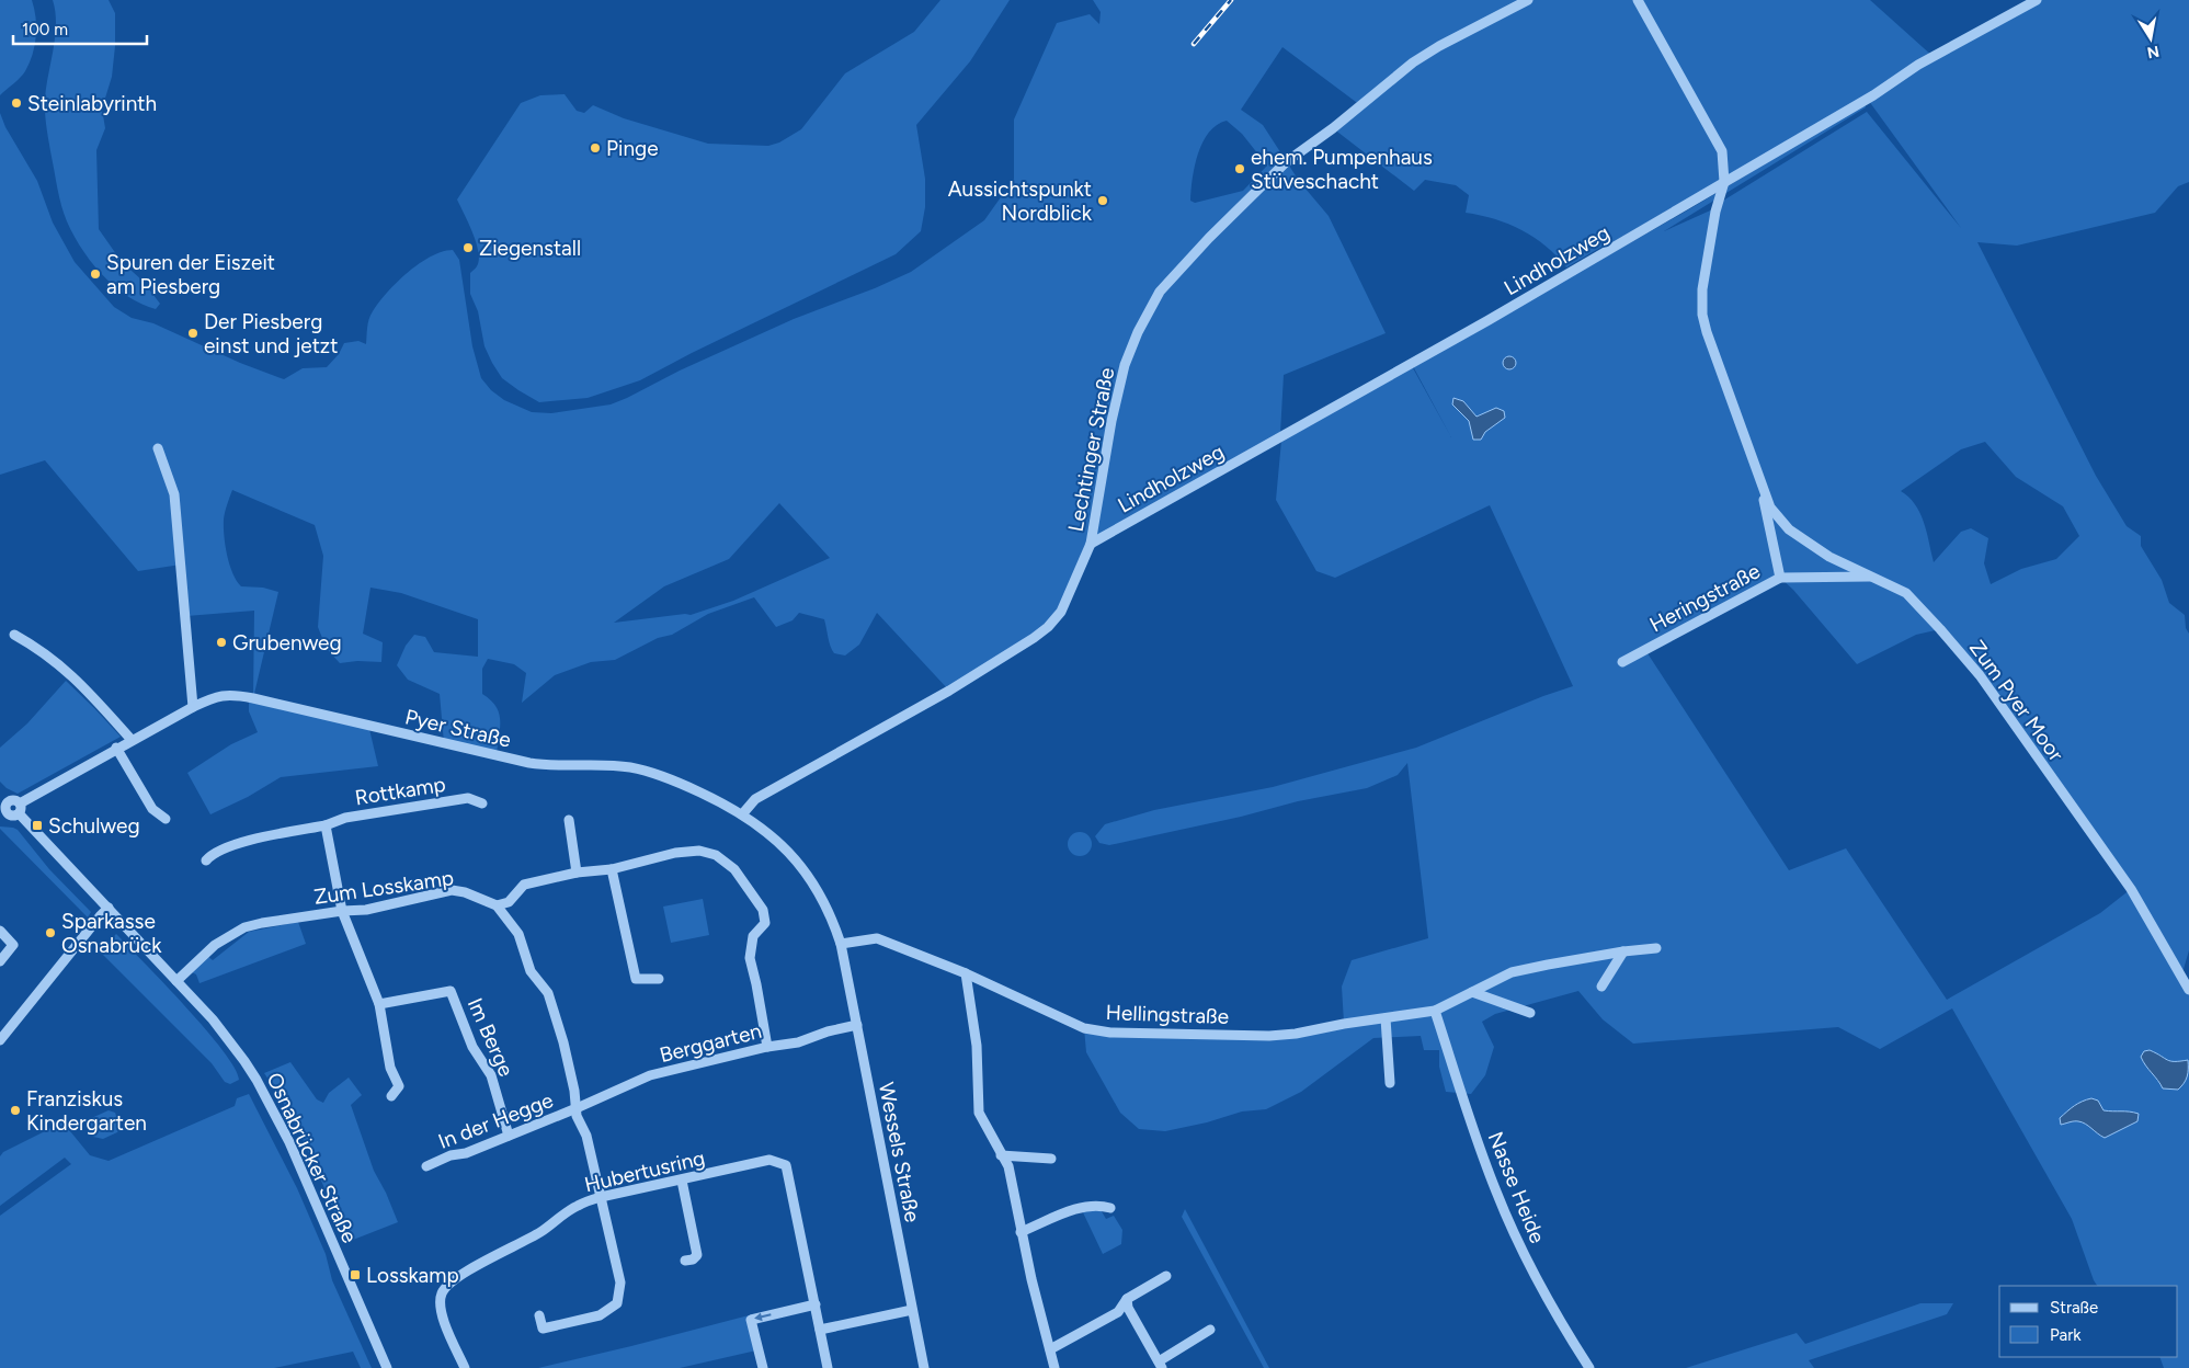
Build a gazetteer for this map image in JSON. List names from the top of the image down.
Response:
{
  "streets": {
    "street": [
      "Lindholzweg",
      "Lechtinger Straße",
      "Heringstraße",
      "Zum Pyer Moor",
      "Pyer Straße",
      "Rottkamp",
      "Zum Losskamp",
      "Hellingstraße",
      "Im Berge",
      "Berggarten",
      "In der Hegge",
      "Wessels Straße",
      "Osnabrücker Straße",
      "Hubertusring",
      "Nasse Heide"
    ]
  },
  "crossings": [
    ["Lindholzweg", "Lechtinger Straße"],
    ["Lindholzweg", "Zum Pyer Moor"],
    ["Lechtinger Straße", "Pyer Straße"],
    ["Heringstraße", "Zum Pyer Moor"],
    ["Pyer Straße", "Hellingstraße"],
    ["Pyer Straße", "Wessels Straße"],
    ["Pyer Straße", "Osnabrücker Straße"],
    ["Zum Losskamp", "Berggarten"],
    ["Zum Losskamp", "In der Hegge"],
    ["Zum Losskamp", "Osnabrücker Straße"],
    ["Zum Losskamp", "Hubertusring"],
    ["Hellingstraße", "Wessels Straße"],
    ["Hellingstraße", "Nasse Heide"],
    ["Im Berge", "In der Hegge"],
    ["Berggarten", "In der Hegge"],
    ["Berggarten", "Wessels Straße"]
  ],
  "places": {
    "other": [
      "Steinlabyrinth",
      "Pinge",
      "ehem. Pumpenhaus Stüveschacht",
      "Aussichtspunkt Nordblick",
      "Ziegenstall",
      "Spuren der Eiszeit am Piesberg",
      "Der Piesberg einst und jetzt",
      "Grubenweg",
      "Sparkasse Osnabrück",
      "Franziskus Kindergarten"
    ],
    "transit": ["Schulweg", "Losskamp"]
  },
  "legend": ["Straße", "Park"],
  "scale_bar": "100 m",
  "north": "bottom"
}
